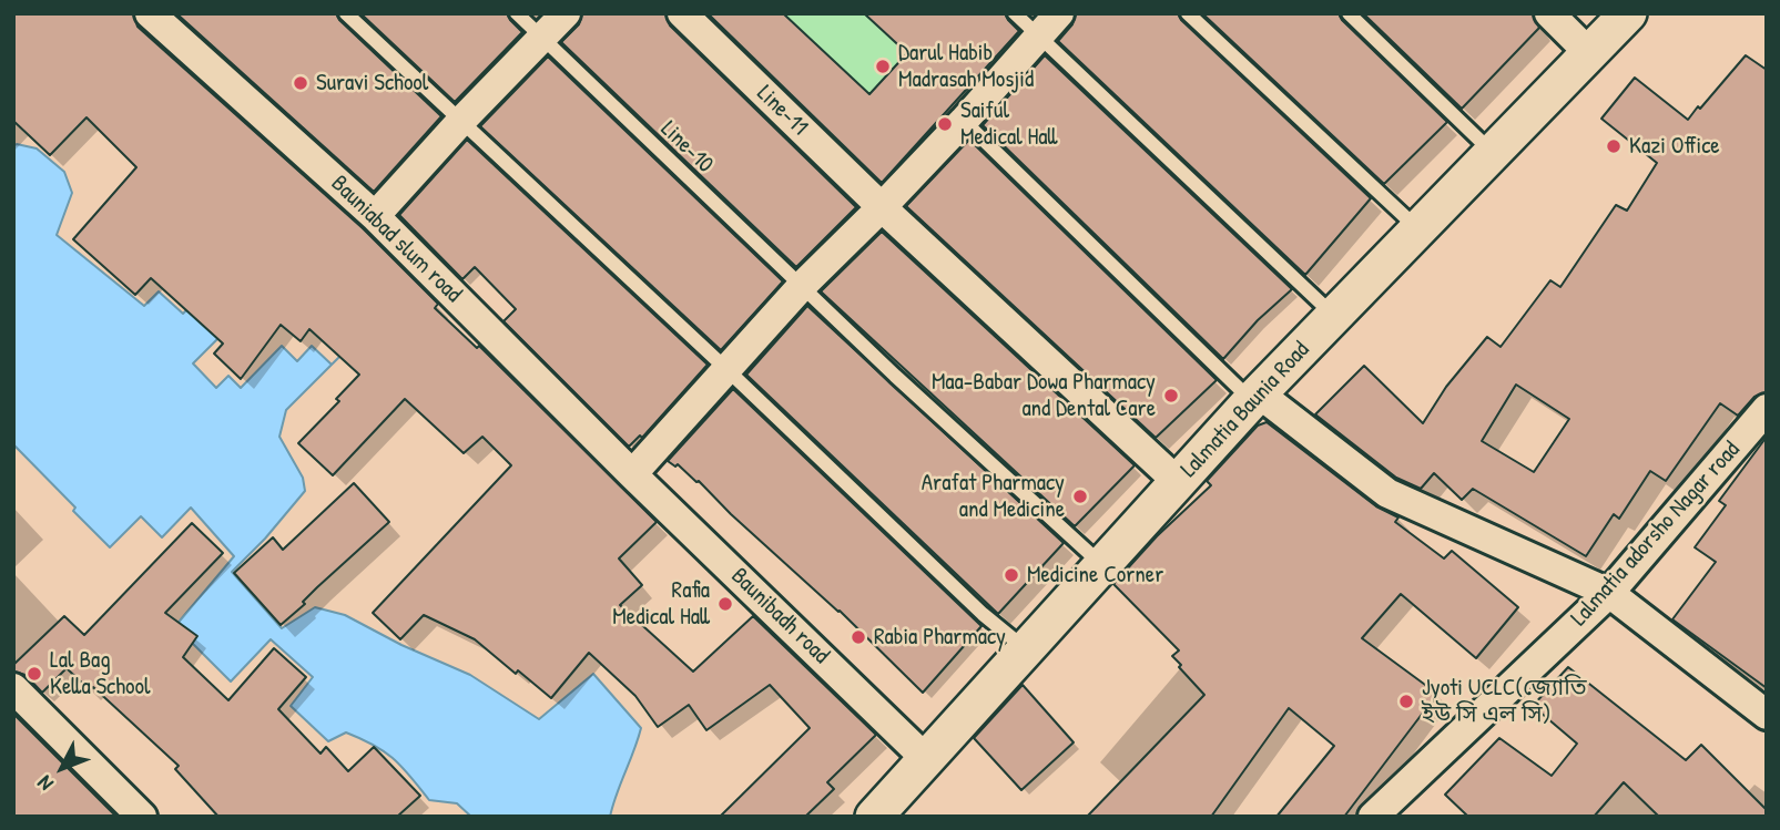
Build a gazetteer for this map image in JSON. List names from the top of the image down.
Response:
{
  "streets": {
    "street": [
      "Line-11",
      "Bauniabad slum road",
      "Lalmatia Baunia Road",
      "Lalmatia adorsho Nagar road",
      "Baunibadh road"
    ],
    "lane": ["Line-10"]
  },
  "crossings": [
    ["Line-11", "Lalmatia Baunia Road"],
    ["Line-10", "Lalmatia Baunia Road"],
    ["Bauniabad slum road", "Baunibadh road"],
    ["Lalmatia Baunia Road", "Baunibadh road"]
  ],
  "places": [
    "Darul Habib Madrasah Mosjid",
    "Suravi School",
    "Saiful Medical Hall",
    "Kazi Office",
    "Maa-Babar Dowa Pharmacy and Dental Care",
    "Arafat Pharmacy and Medicine",
    "Medicine Corner",
    "Rafia Medical Hall",
    "Rabia Pharmacy",
    "Lal Bag Kella School",
    "Jyoti UCLC(জ্যোতি ইউ সি এল সি)"
  ],
  "north": "bottom left"
}
